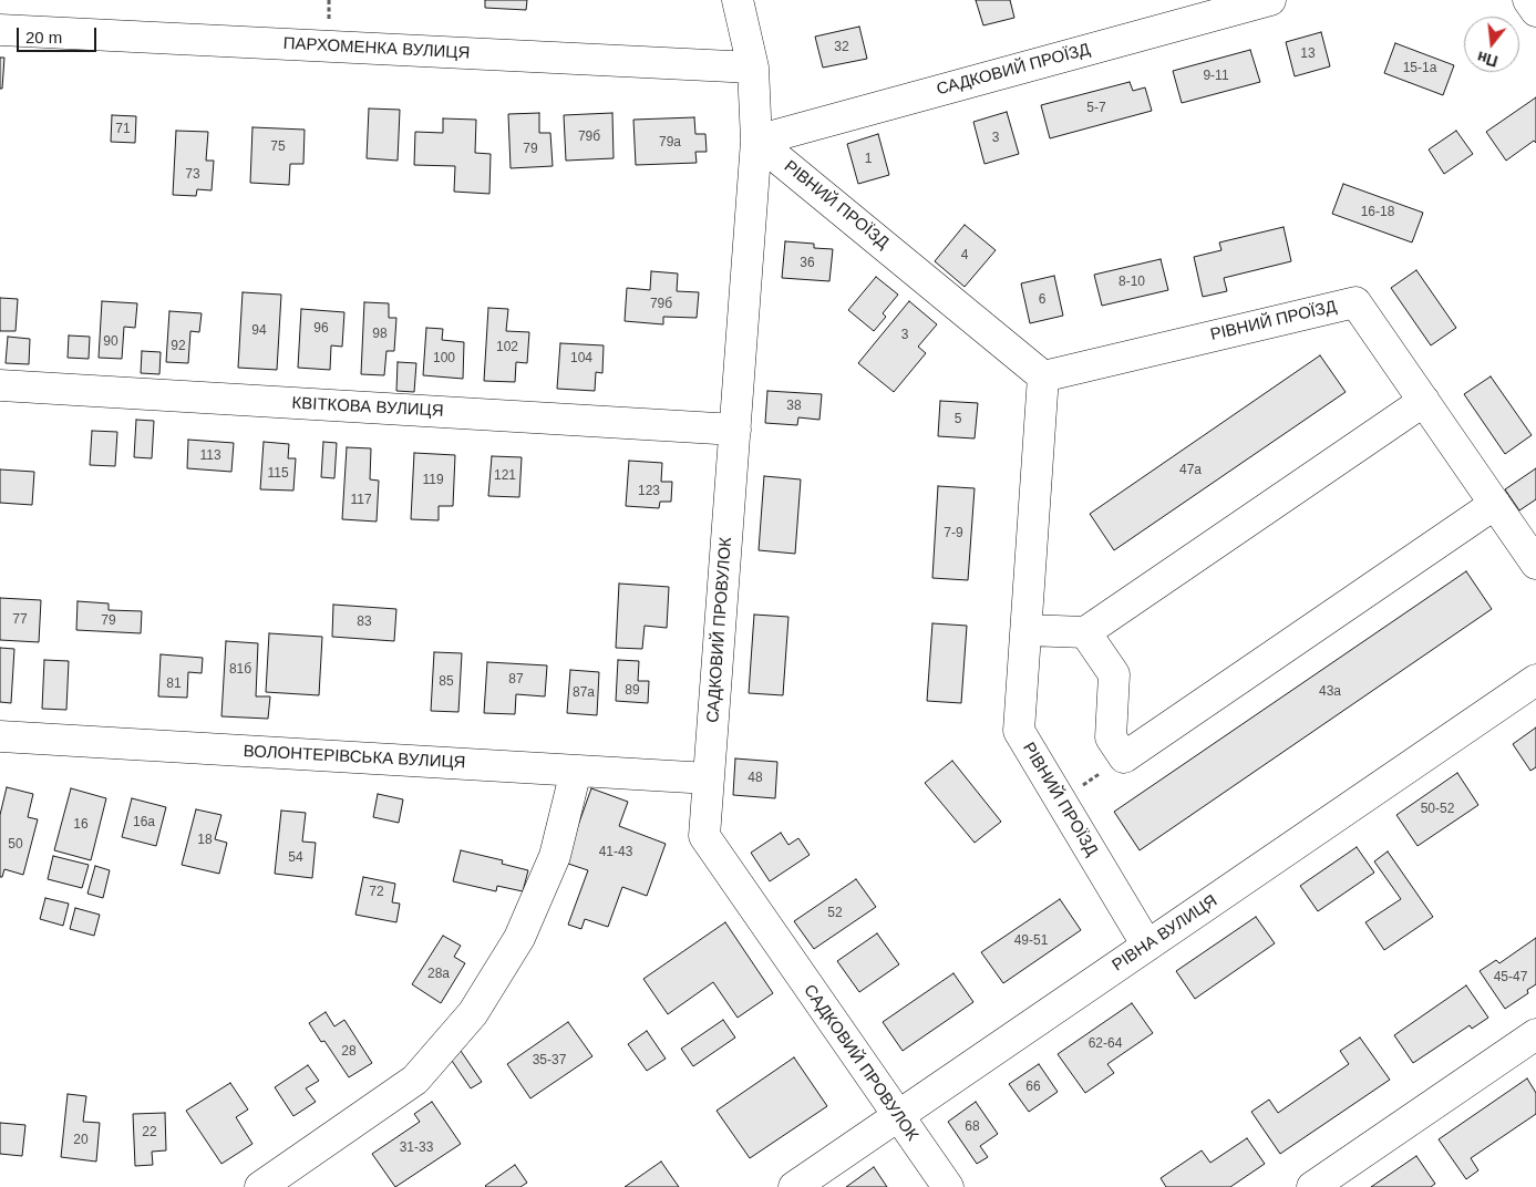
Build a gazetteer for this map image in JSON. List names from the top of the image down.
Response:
{
  "streets": {
    "street": [
      "ПАРХОМЕНКА ВУЛИЦЯ",
      "САДКОВИЙ ПРОЇЗД",
      "РІВНИЙ ПРОЇЗД",
      "КВІТКОВА ВУЛИЦЯ",
      "САДКОВИЙ ПРОВУЛОК",
      "ВОЛОНТЕРІВСЬКА ВУЛИЦЯ",
      "РІВНА ВУЛИЦЯ"
    ]
  },
  "crossings": [
    ["ПАРХОМЕНКА ВУЛИЦЯ", "САДКОВИЙ ПРОВУЛОК"],
    ["САДКОВИЙ ПРОЇЗД", "РІВНИЙ ПРОЇЗД"],
    ["САДКОВИЙ ПРОЇЗД", "САДКОВИЙ ПРОВУЛОК"],
    ["РІВНИЙ ПРОЇЗД", "САДКОВИЙ ПРОВУЛОК"],
    ["РІВНИЙ ПРОЇЗД", "РІВНА ВУЛИЦЯ"],
    ["КВІТКОВА ВУЛИЦЯ", "САДКОВИЙ ПРОВУЛОК"],
    ["САДКОВИЙ ПРОВУЛОК", "ВОЛОНТЕРІВСЬКА ВУЛИЦЯ"],
    ["САДКОВИЙ ПРОВУЛОК", "РІВНА ВУЛИЦЯ"]
  ],
  "house_numbers": [
    "32",
    "13",
    "15-1а",
    "9-11",
    "5-7",
    "71",
    "79б",
    "3",
    "79а",
    "75",
    "79",
    "1",
    "73",
    "16-18",
    "4",
    "36",
    "8-10",
    "6",
    "79б",
    "96",
    "94",
    "98",
    "3",
    "90",
    "92",
    "102",
    "100",
    "104",
    "38",
    "5",
    "113",
    "47а",
    "115",
    "121",
    "119",
    "123",
    "117",
    "7-9",
    "77",
    "79",
    "83",
    "81б",
    "87",
    "85",
    "81",
    "89",
    "43а",
    "87а",
    "48",
    "50-52",
    "16а",
    "16",
    "18",
    "50",
    "41-43",
    "54",
    "72",
    "52",
    "49-51",
    "28а",
    "45-47",
    "62-64",
    "28",
    "35-37",
    "66",
    "68",
    "22",
    "20",
    "31-33"
  ],
  "scale_bar": "20 m",
  "north": "bottom"
}
